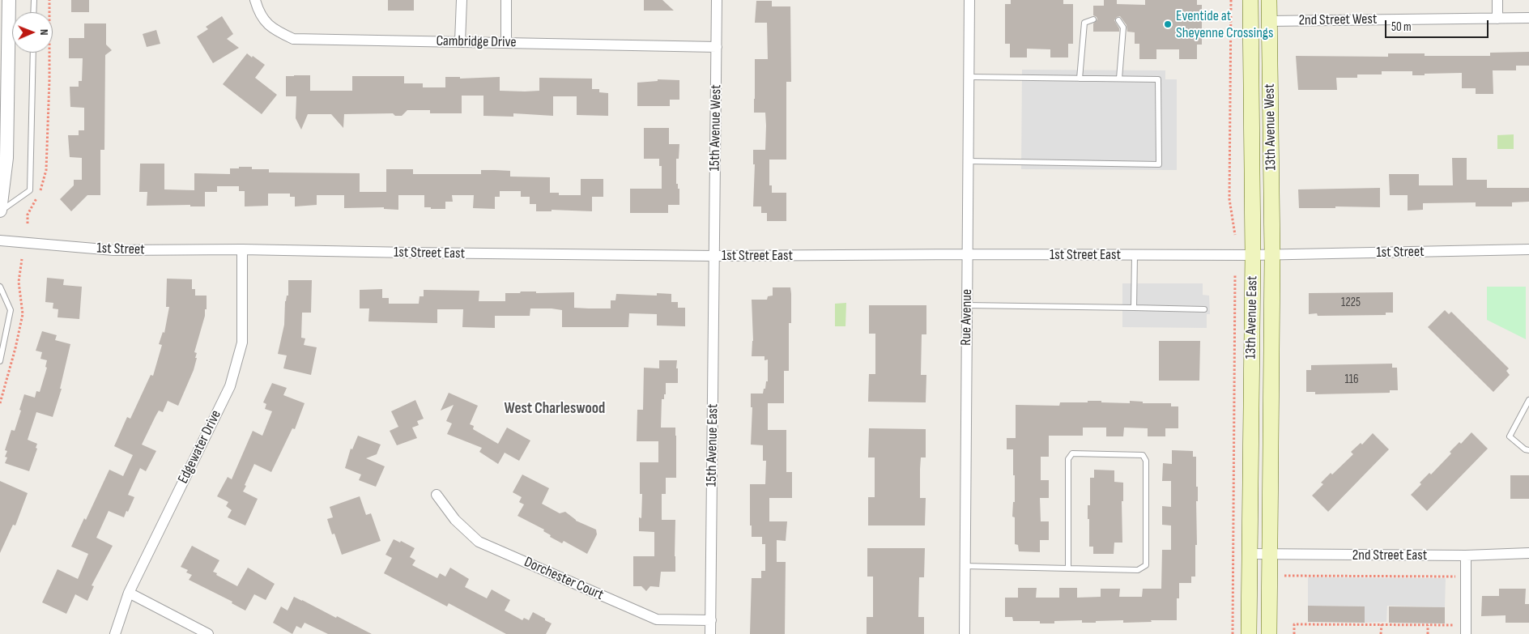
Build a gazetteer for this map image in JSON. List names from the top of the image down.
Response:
{
  "streets": {
    "main road": ["13th Avenue West", "13th Avenue East"],
    "street": [
      "2nd Street West",
      "Cambridge Drive",
      "15th Avenue West",
      "1st Street",
      "1st Street East",
      "Rue Avenue",
      "15th Avenue East",
      "Edgewater Drive",
      "2nd Street East",
      "Dorchester Court"
    ]
  },
  "crossings": [
    ["2nd Street West", "13th Avenue West"],
    ["Cambridge Drive", "15th Avenue West"],
    ["13th Avenue West", "1st Street"],
    ["13th Avenue West", "1st Street East"],
    ["13th Avenue West", "13th Avenue East"],
    ["15th Avenue West", "1st Street East"],
    ["15th Avenue West", "15th Avenue East"],
    ["1st Street", "1st Street East"],
    ["1st Street", "13th Avenue East"],
    ["1st Street", "Edgewater Drive"],
    ["1st Street East", "Rue Avenue"],
    ["1st Street East", "13th Avenue East"],
    ["1st Street East", "15th Avenue East"],
    ["1st Street East", "Edgewater Drive"],
    ["13th Avenue East", "2nd Street East"],
    ["15th Avenue East", "Dorchester Court"]
  ],
  "districts": ["West Charleswood"],
  "places": ["Eventide at Sheyenne Crossings"],
  "house_numbers": ["1225", "116"],
  "scale_bar": "50 m",
  "north": "right"
}
